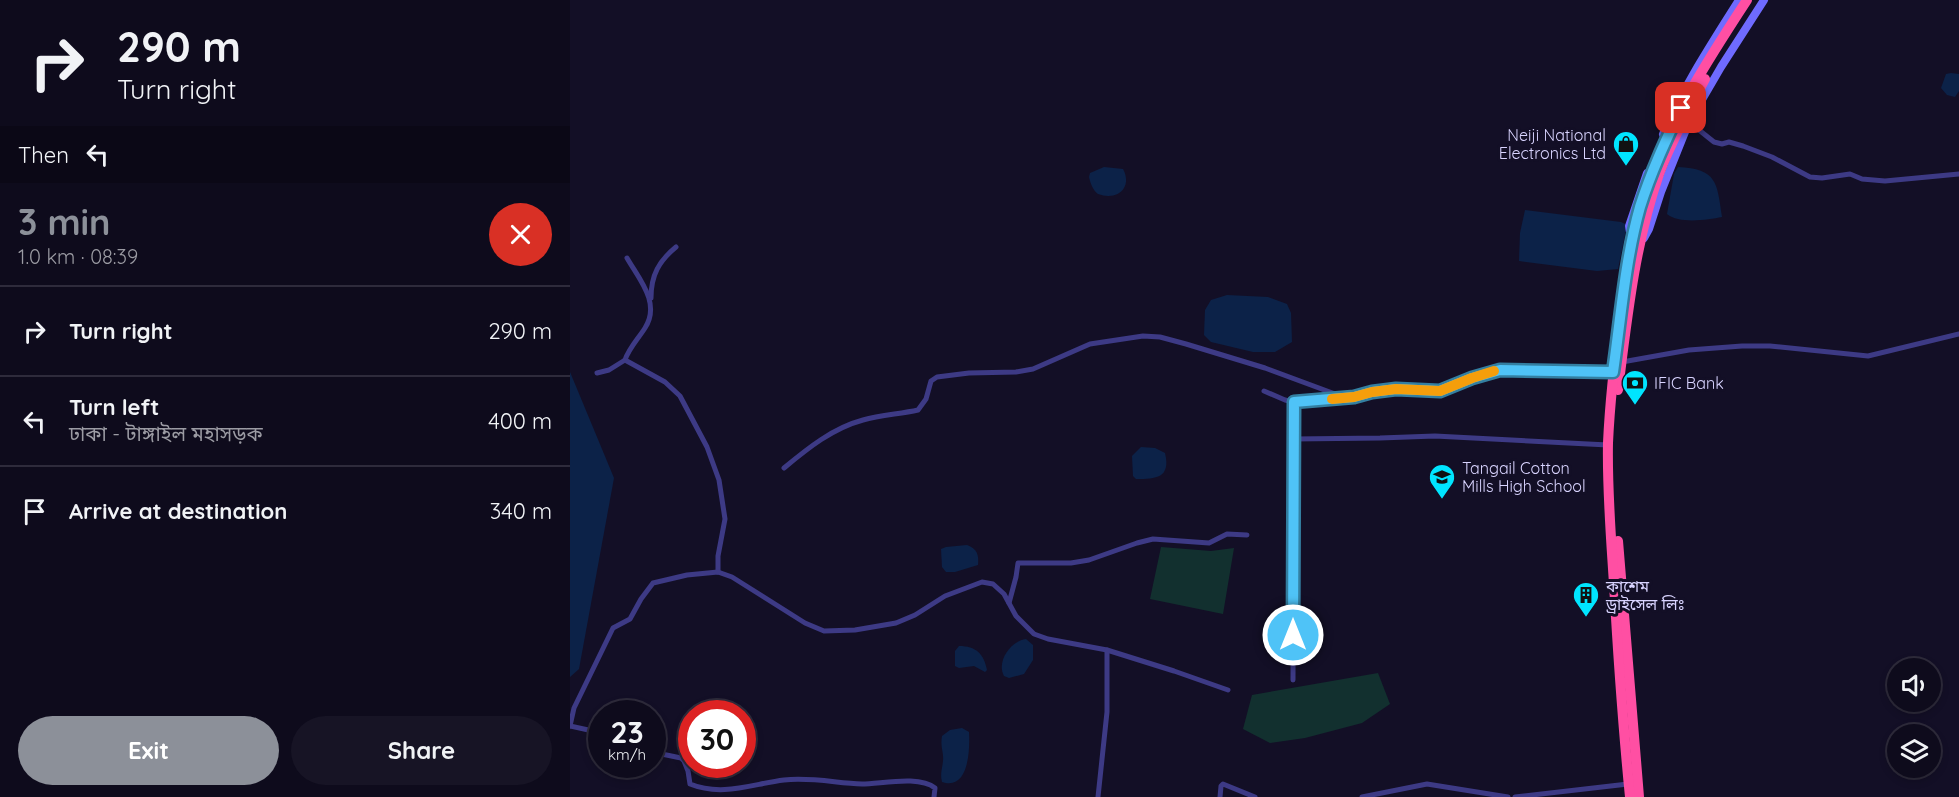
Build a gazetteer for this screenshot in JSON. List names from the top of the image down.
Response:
{
  "places": {
    "shop": ["Neiji National Electronics Ltd"],
    "bank": ["IFIC Bank"],
    "school or university": ["Tangail Cotton Mills High School"],
    "building": ["কাশেম ড্রাইসেল লিঃ"]
  },
  "page": {
    "turn": ["290 m", "Turn right"],
    "then": "Then",
    "heading": ["3 min", "1.0 km · 08:39"],
    "list": [
      {
        "name": "Turn right",
        "value": "290 m"
      },
      {
        "name": "Turn left",
        "note": "ঢাকা - টাঙ্গাইল মহাসড়ক",
        "value": "400 m"
      },
      {
        "name": "Arrive at destination",
        "value": "340 m"
      }
    ],
    "speed": "23 km/h",
    "limit": "30",
    "buttons": ["Exit", "Share"]
  }
}
